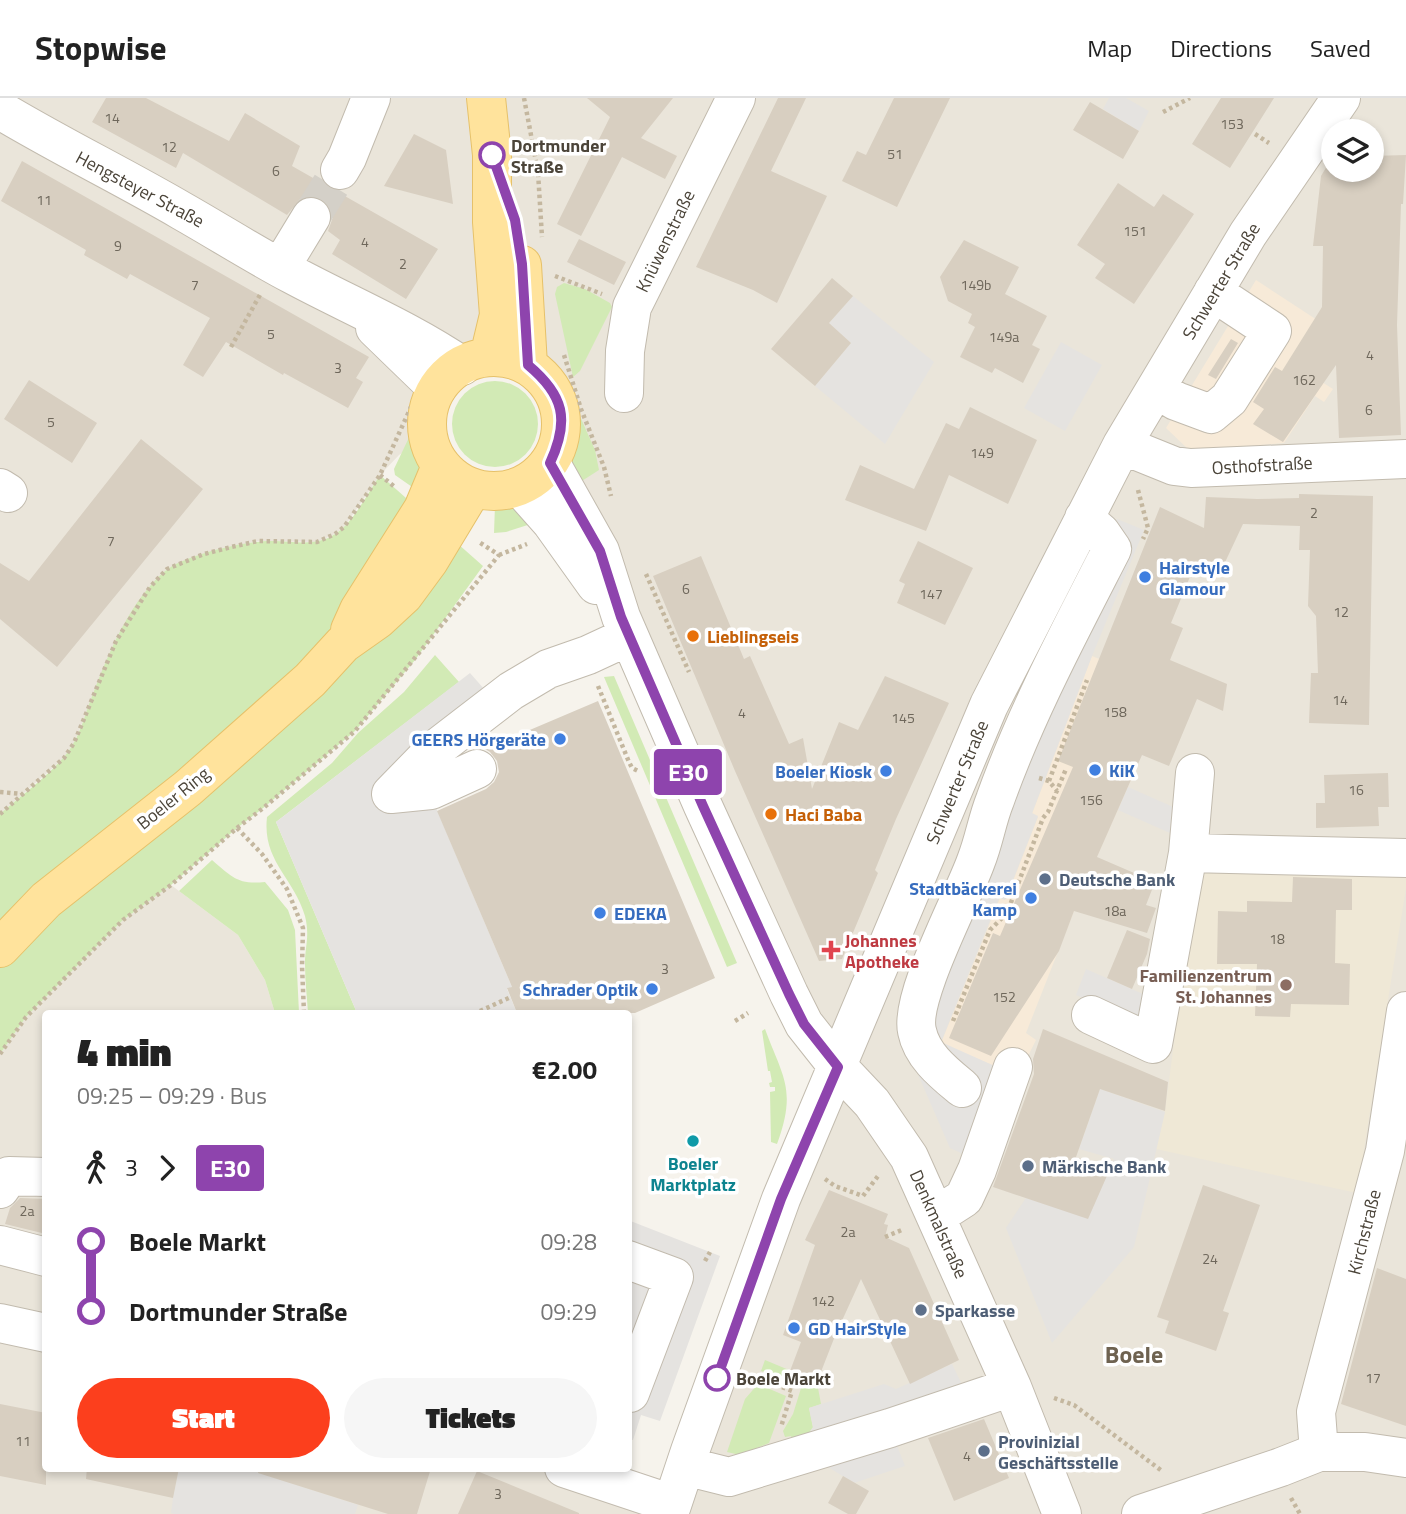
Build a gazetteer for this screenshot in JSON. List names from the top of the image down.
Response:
{
  "streets": {
    "main road": ["Boeler Ring"],
    "street": [
      "Hengsteyer Straße",
      "Knüwenstraße",
      "Schwerter Straße",
      "Osthofstraße",
      "Denkmalstraße",
      "Kirchstraße"
    ]
  },
  "crossings": [
    ["Hengsteyer Straße", "Boeler Ring"],
    ["Schwerter Straße", "Osthofstraße"],
    ["Schwerter Straße", "Denkmalstraße"]
  ],
  "districts": ["Boele"],
  "places": {
    "other": [
      "Dortmunder Straße",
      "Hairstyle Glamour",
      "Lieblingseis",
      "GEERS Hörgeräte",
      "KiK",
      "Boeler Kiosk",
      "Haci Baba",
      "Deutsche Bank",
      "Stadtbäckerei Kamp",
      "EDEKA",
      "Familienzentrum St. Johannes",
      "Schrader Optik",
      "Boeler Marktplatz",
      "Märkische Bank",
      "Sparkasse",
      "GD HairStyle",
      "Boele Markt",
      "Provinizial Geschäftsstelle"
    ],
    "health": ["Johannes Apotheke"]
  },
  "lines": ["bus line E30"],
  "house_numbers": [
    "14",
    "153",
    "12",
    "51",
    "6",
    "11",
    "151",
    "4",
    "9",
    "2",
    "7",
    "149b",
    "5",
    "149a",
    "4",
    "3",
    "162",
    "6",
    "5",
    "149",
    "2",
    "7",
    "6",
    "147",
    "12",
    "14",
    "158",
    "4",
    "145",
    "16",
    "156",
    "18a",
    "18",
    "3",
    "152",
    "2a",
    "2a",
    "24",
    "142",
    "17",
    "11",
    "4",
    "3"
  ],
  "page": {
    "header": "Stopwise",
    "nav": ["Map", "Directions", "Saved"],
    "on_map": "E30",
    "heading": ["4 min", "09:25 – 09:29 · Bus", "€2.00"],
    "legs": ["3", "E30"],
    "list": [
      {
        "name": "Boele Markt",
        "value": "09:28"
      },
      {
        "name": "Dortmunder Straße",
        "value": "09:29"
      }
    ],
    "buttons": ["Start", "Tickets"]
  }
}
